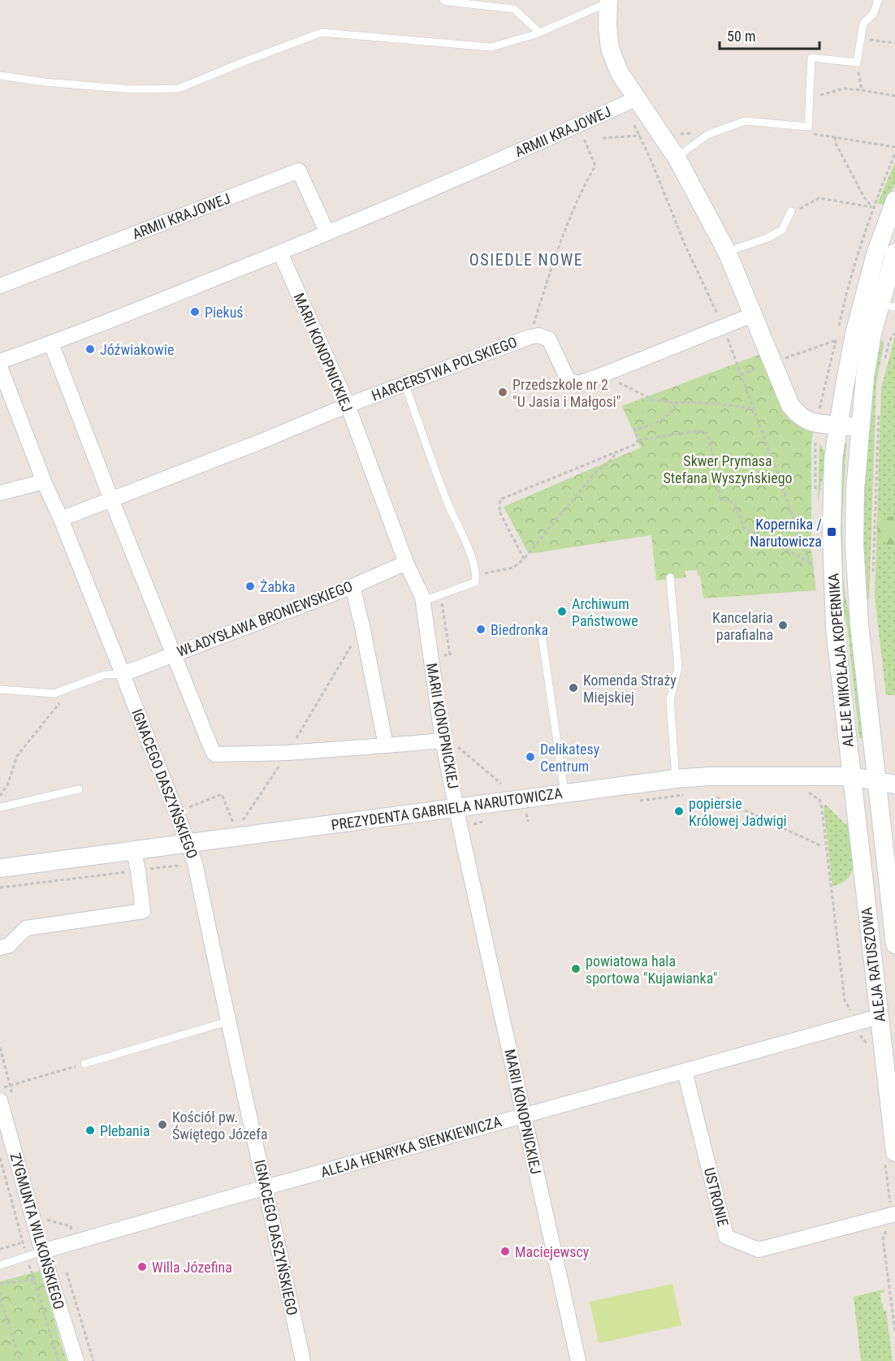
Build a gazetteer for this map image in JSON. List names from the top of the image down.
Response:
{
  "streets": {
    "street": [
      "ARMII KRAJOWEJ",
      "MARII KONOPNICKIEJ",
      "HARCERSTWA POLSKIEGO",
      "WŁADYSŁAWA BRONIEWSKIEGO",
      "ALEJE MIKOŁAJA KOPERNIKA",
      "IGNACEGO DASZYŃSKIEGO",
      "PREZYDENTA GABRIELA NARUTOWICZA",
      "ALEJA RATUSZOWA",
      "ALEJA HENRYKA SIENKIEWICZA",
      "USTRONIE",
      "ZYGMUNTA WILKOŃSKIEGO"
    ]
  },
  "crossings": [
    ["ARMII KRAJOWEJ", "MARII KONOPNICKIEJ"],
    ["MARII KONOPNICKIEJ", "HARCERSTWA POLSKIEGO"],
    ["MARII KONOPNICKIEJ", "WŁADYSŁAWA BRONIEWSKIEGO"],
    ["MARII KONOPNICKIEJ", "PREZYDENTA GABRIELA NARUTOWICZA"],
    ["MARII KONOPNICKIEJ", "ALEJA HENRYKA SIENKIEWICZA"],
    ["HARCERSTWA POLSKIEGO", "IGNACEGO DASZYŃSKIEGO"],
    ["WŁADYSŁAWA BRONIEWSKIEGO", "IGNACEGO DASZYŃSKIEGO"],
    ["ALEJE MIKOŁAJA KOPERNIKA", "PREZYDENTA GABRIELA NARUTOWICZA"],
    ["ALEJE MIKOŁAJA KOPERNIKA", "ALEJA RATUSZOWA"],
    ["IGNACEGO DASZYŃSKIEGO", "PREZYDENTA GABRIELA NARUTOWICZA"],
    ["IGNACEGO DASZYŃSKIEGO", "ALEJA HENRYKA SIENKIEWICZA"],
    ["PREZYDENTA GABRIELA NARUTOWICZA", "ALEJA RATUSZOWA"],
    ["ALEJA RATUSZOWA", "ALEJA HENRYKA SIENKIEWICZA"],
    ["ALEJA HENRYKA SIENKIEWICZA", "USTRONIE"],
    ["ALEJA HENRYKA SIENKIEWICZA", "ZYGMUNTA WILKOŃSKIEGO"]
  ],
  "districts": ["OSIEDLE NOWE"],
  "parks": ["Skwer Prymasa Stefana Wyszyńskiego"],
  "places": {
    "other": [
      "Piekuś",
      "Jóźwiakowie",
      "Przedszkole nr 2 \"U Jasia i Małgosi\"",
      "Żabka",
      "Archiwum Państwowe",
      "Kancelaria parafialna",
      "Biedronka",
      "Komenda Straży Miejskiej",
      "Delikatesy Centrum",
      "popiersie Królowej Jadwigi",
      "powiatowa hala sportowa \"Kujawianka\"",
      "Kościół pw. Świętego Józefa",
      "Plebania",
      "Maciejewscy",
      "Willa Józefina"
    ],
    "transit": ["Kopernika / Narutowicza"]
  },
  "scale_bar": "50 m"
}
